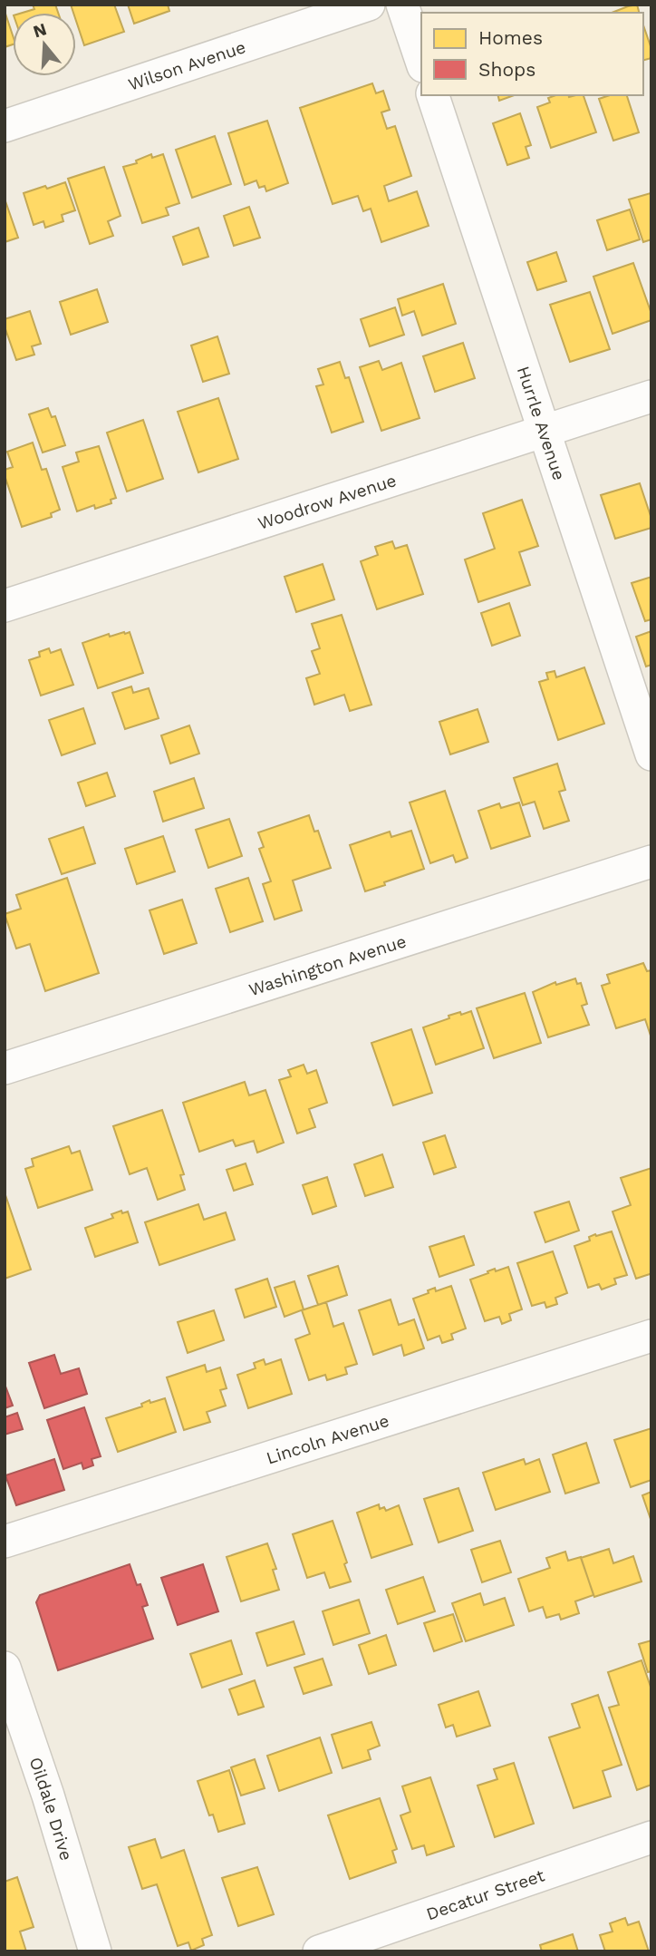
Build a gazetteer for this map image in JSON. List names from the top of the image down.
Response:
{
  "streets": {
    "street": [
      "Wilson Avenue",
      "Hurrle Avenue",
      "Woodrow Avenue",
      "Washington Avenue",
      "Lincoln Avenue",
      "Oildale Drive",
      "Decatur Street"
    ]
  },
  "crossings": [
    ["Hurrle Avenue", "Woodrow Avenue"]
  ],
  "legend": ["Homes", "Shops"],
  "north": "top"
}
